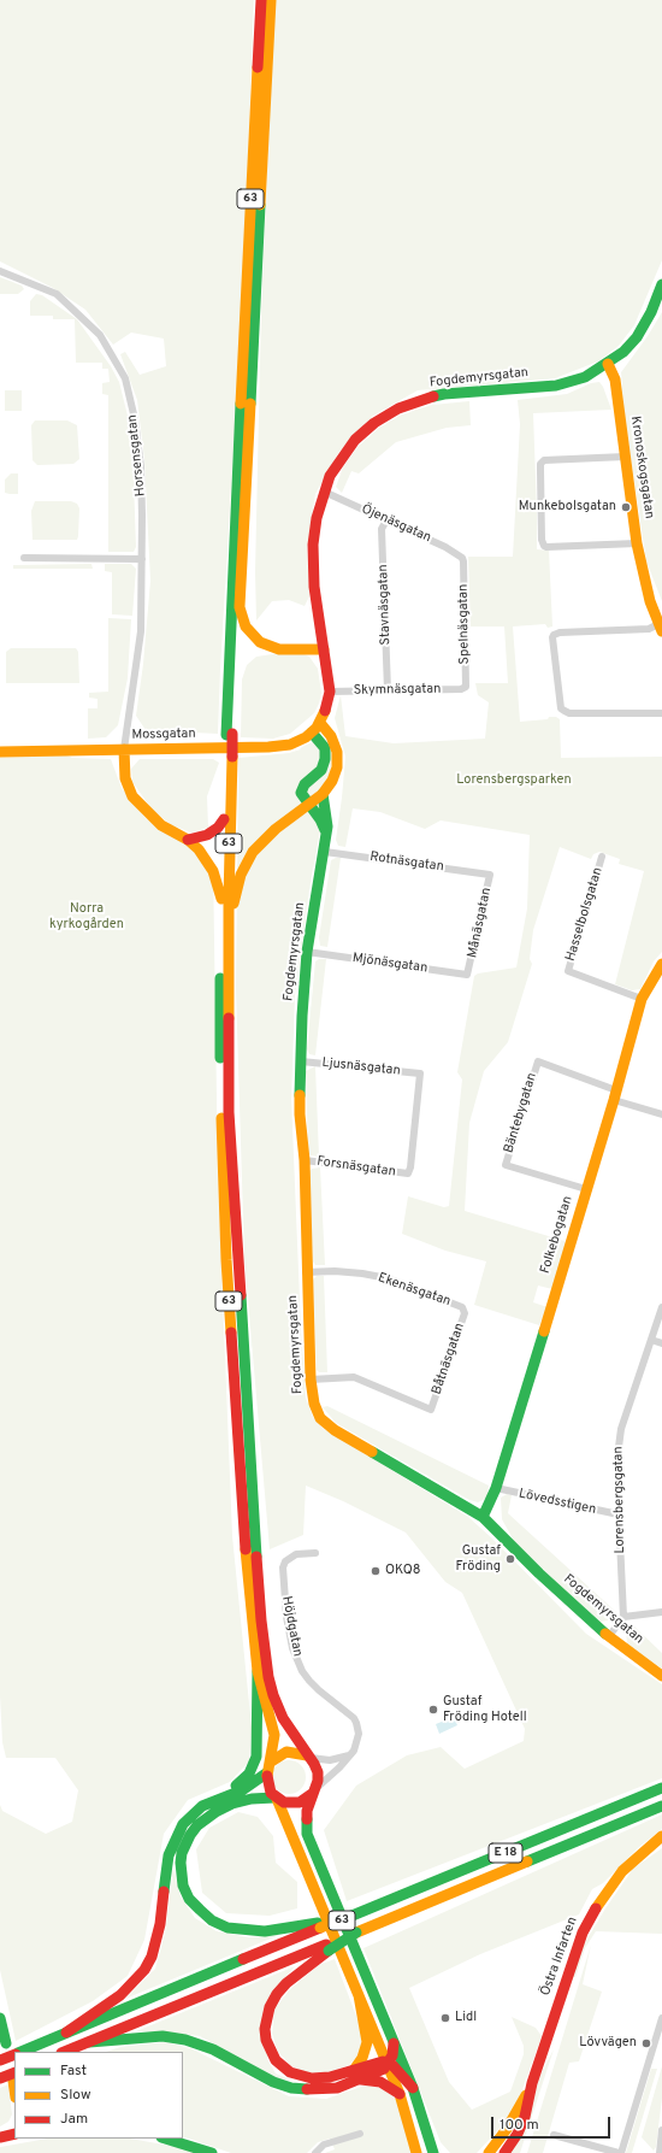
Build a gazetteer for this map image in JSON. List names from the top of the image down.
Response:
{
  "streets": {
    "main road": [
      "63",
      "Fogdemyrsgatan",
      "Kronoskogsgatan",
      "Mossgatan",
      "Folkebogatan",
      "E 18",
      "Östra Infarten"
    ],
    "street": [
      "Horsensgatan",
      "Öjenäsgatan",
      "Stavnäsgatan",
      "Spelnäsgatan",
      "Skymnäsgatan",
      "Rotnäsgatan",
      "Hasselbolsgatan",
      "Månäsgatan",
      "Mjönäsgatan",
      "Ljusnäsgatan",
      "Bäntebygatan",
      "Forsnäsgatan",
      "Ekenäsgatan",
      "Båtnäsgatan",
      "Lorensbergsgatan",
      "Lövedsstigen",
      "Höjdgatan"
    ]
  },
  "crossings": [
    ["63", "Höjdgatan"],
    ["Fogdemyrsgatan", "Kronoskogsgatan"],
    ["Fogdemyrsgatan", "Öjenäsgatan"],
    ["Fogdemyrsgatan", "Skymnäsgatan"],
    ["Fogdemyrsgatan", "Mossgatan"],
    ["Fogdemyrsgatan", "Rotnäsgatan"],
    ["Fogdemyrsgatan", "Mjönäsgatan"],
    ["Fogdemyrsgatan", "Ljusnäsgatan"],
    ["Fogdemyrsgatan", "Forsnäsgatan"],
    ["Fogdemyrsgatan", "Folkebogatan"],
    ["Fogdemyrsgatan", "Ekenäsgatan"],
    ["Fogdemyrsgatan", "Båtnäsgatan"],
    ["Horsensgatan", "Mossgatan"],
    ["Öjenäsgatan", "Stavnäsgatan"],
    ["Öjenäsgatan", "Spelnäsgatan"],
    ["Stavnäsgatan", "Skymnäsgatan"],
    ["Spelnäsgatan", "Skymnäsgatan"],
    ["Rotnäsgatan", "Månäsgatan"],
    ["Hasselbolsgatan", "Folkebogatan"],
    ["Månäsgatan", "Mjönäsgatan"],
    ["Ljusnäsgatan", "Forsnäsgatan"],
    ["Bäntebygatan", "Folkebogatan"],
    ["Folkebogatan", "Lövedsstigen"],
    ["Ekenäsgatan", "Båtnäsgatan"],
    ["Lorensbergsgatan", "Lövedsstigen"]
  ],
  "parks": ["Lorensbergsparken", "Norra kyrkogården"],
  "places": [
    "Munkebolsgatan",
    "Gustaf Fröding",
    "OKQ8",
    "Gustaf Fröding Hotell",
    "Lidl",
    "Lövvägen"
  ],
  "legend": ["Fast", "Slow", "Jam"],
  "scale_bar": "100 m"
}
